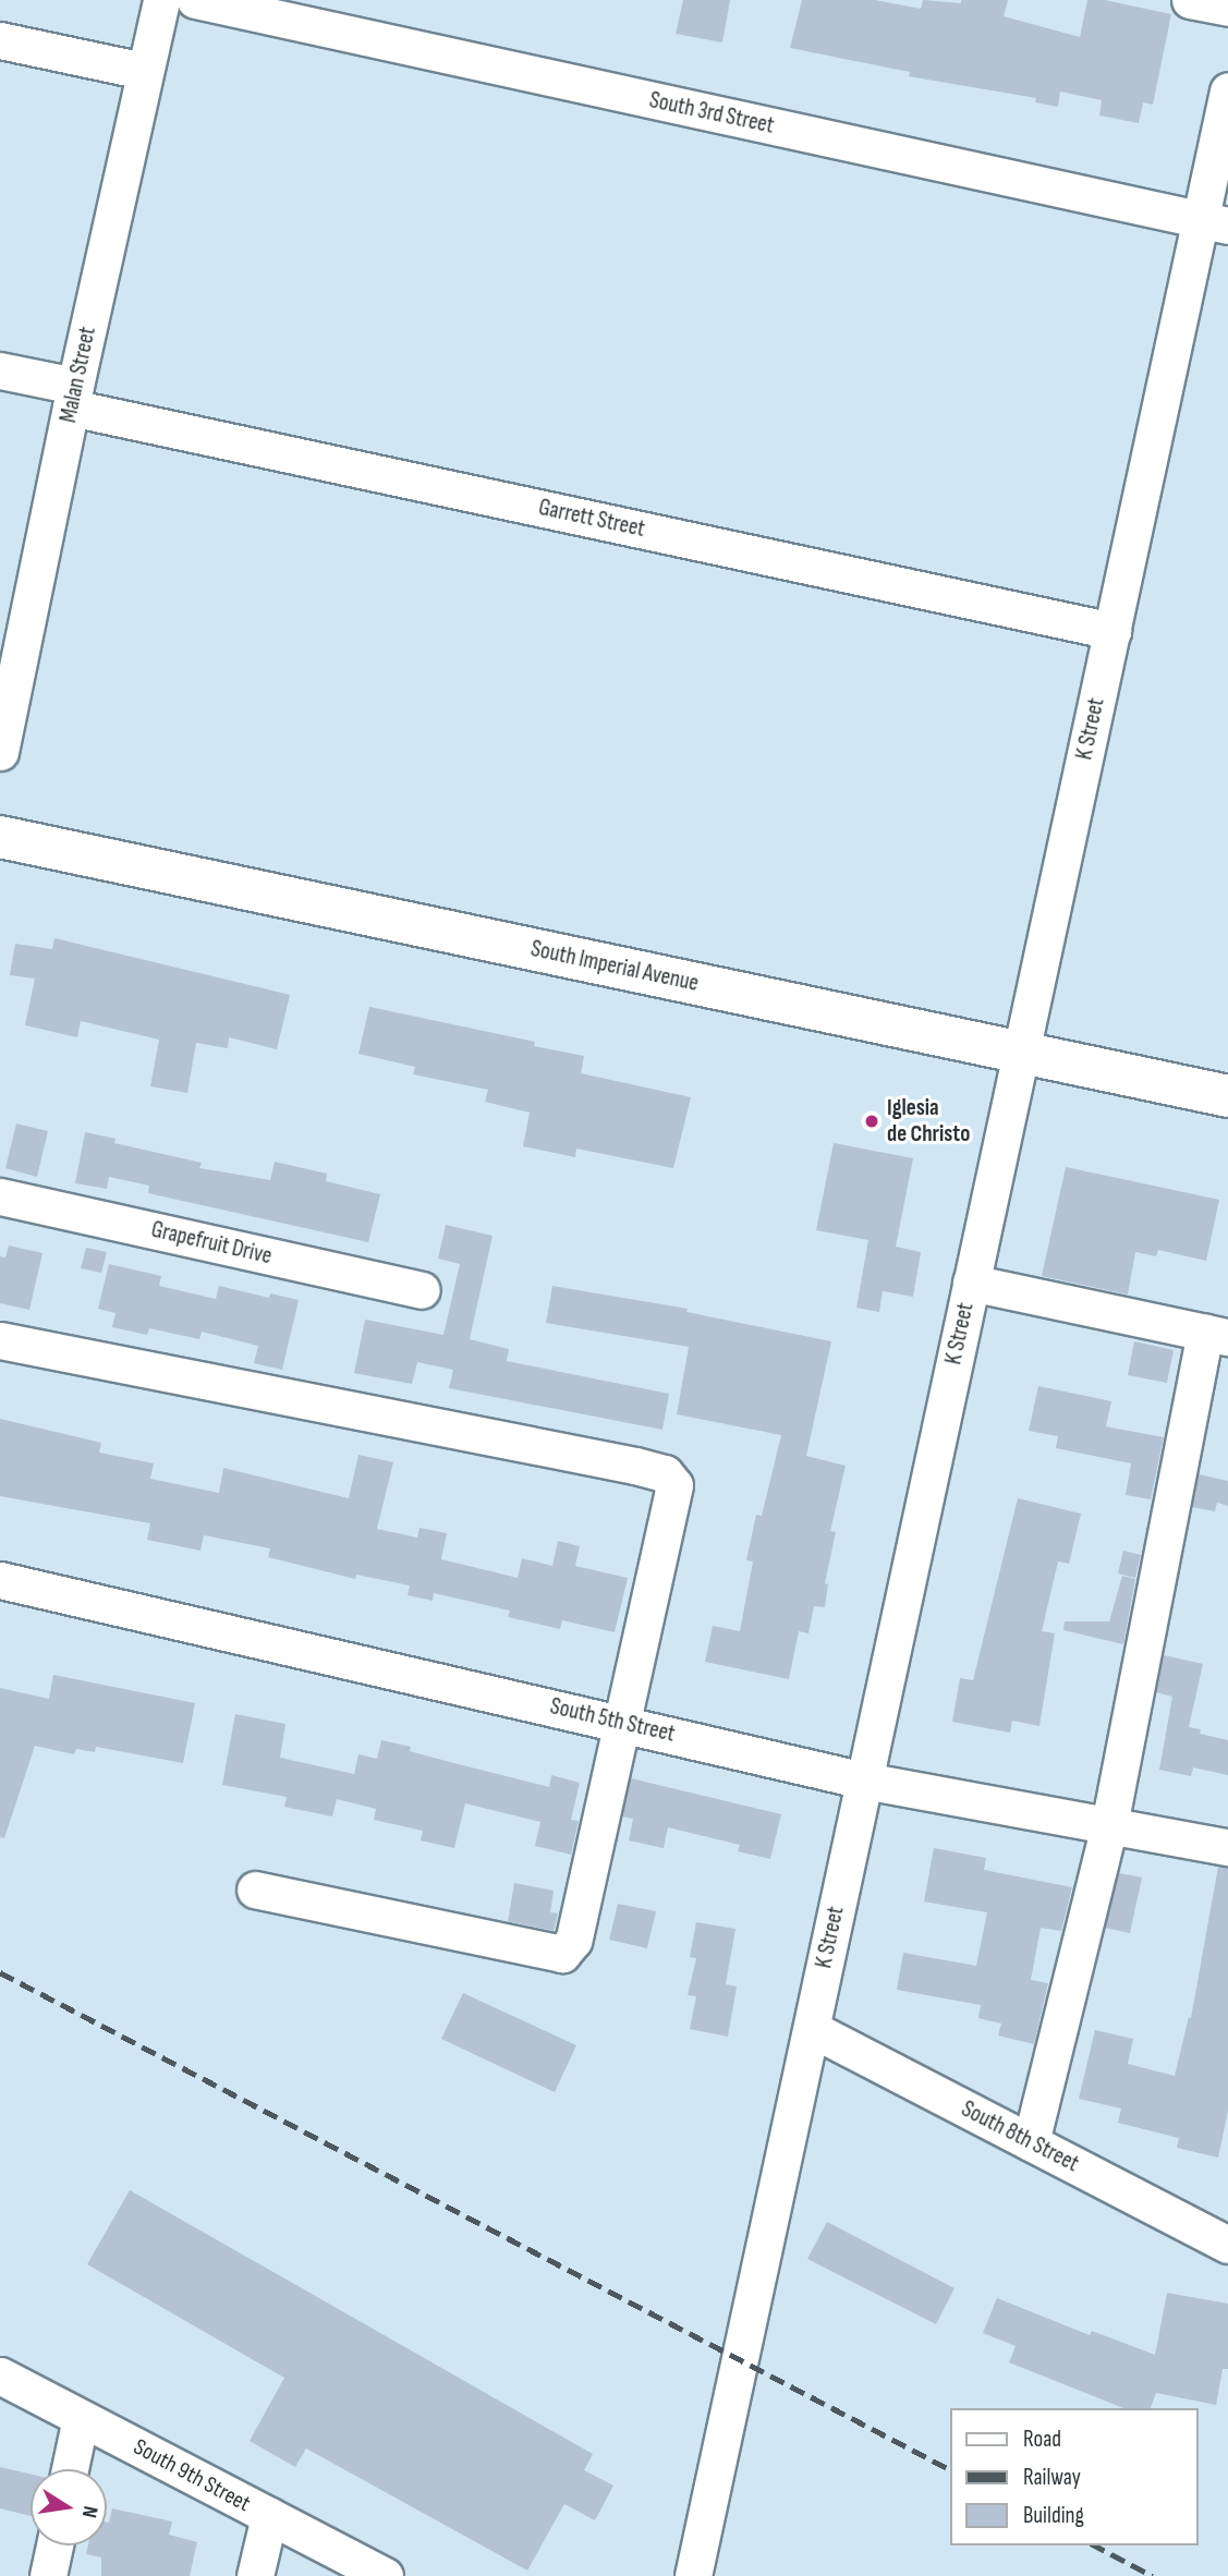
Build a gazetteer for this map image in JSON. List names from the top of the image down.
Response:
{
  "streets": {
    "main road": ["South Imperial Avenue"],
    "street": [
      "South 3rd Street",
      "Malan Street",
      "Garrett Street",
      "K Street",
      "Grapefruit Drive",
      "South 5th Street",
      "South 8th Street",
      "South 9th Street"
    ]
  },
  "crossings": [
    ["South 3rd Street", "K Street"],
    ["Malan Street", "Garrett Street"],
    ["Garrett Street", "K Street"],
    ["K Street", "South Imperial Avenue"],
    ["K Street", "South 5th Street"],
    ["K Street", "South 8th Street"]
  ],
  "places": ["Iglesia de Christo"],
  "legend": ["Road", "Railway", "Building"],
  "north": "right"
}
